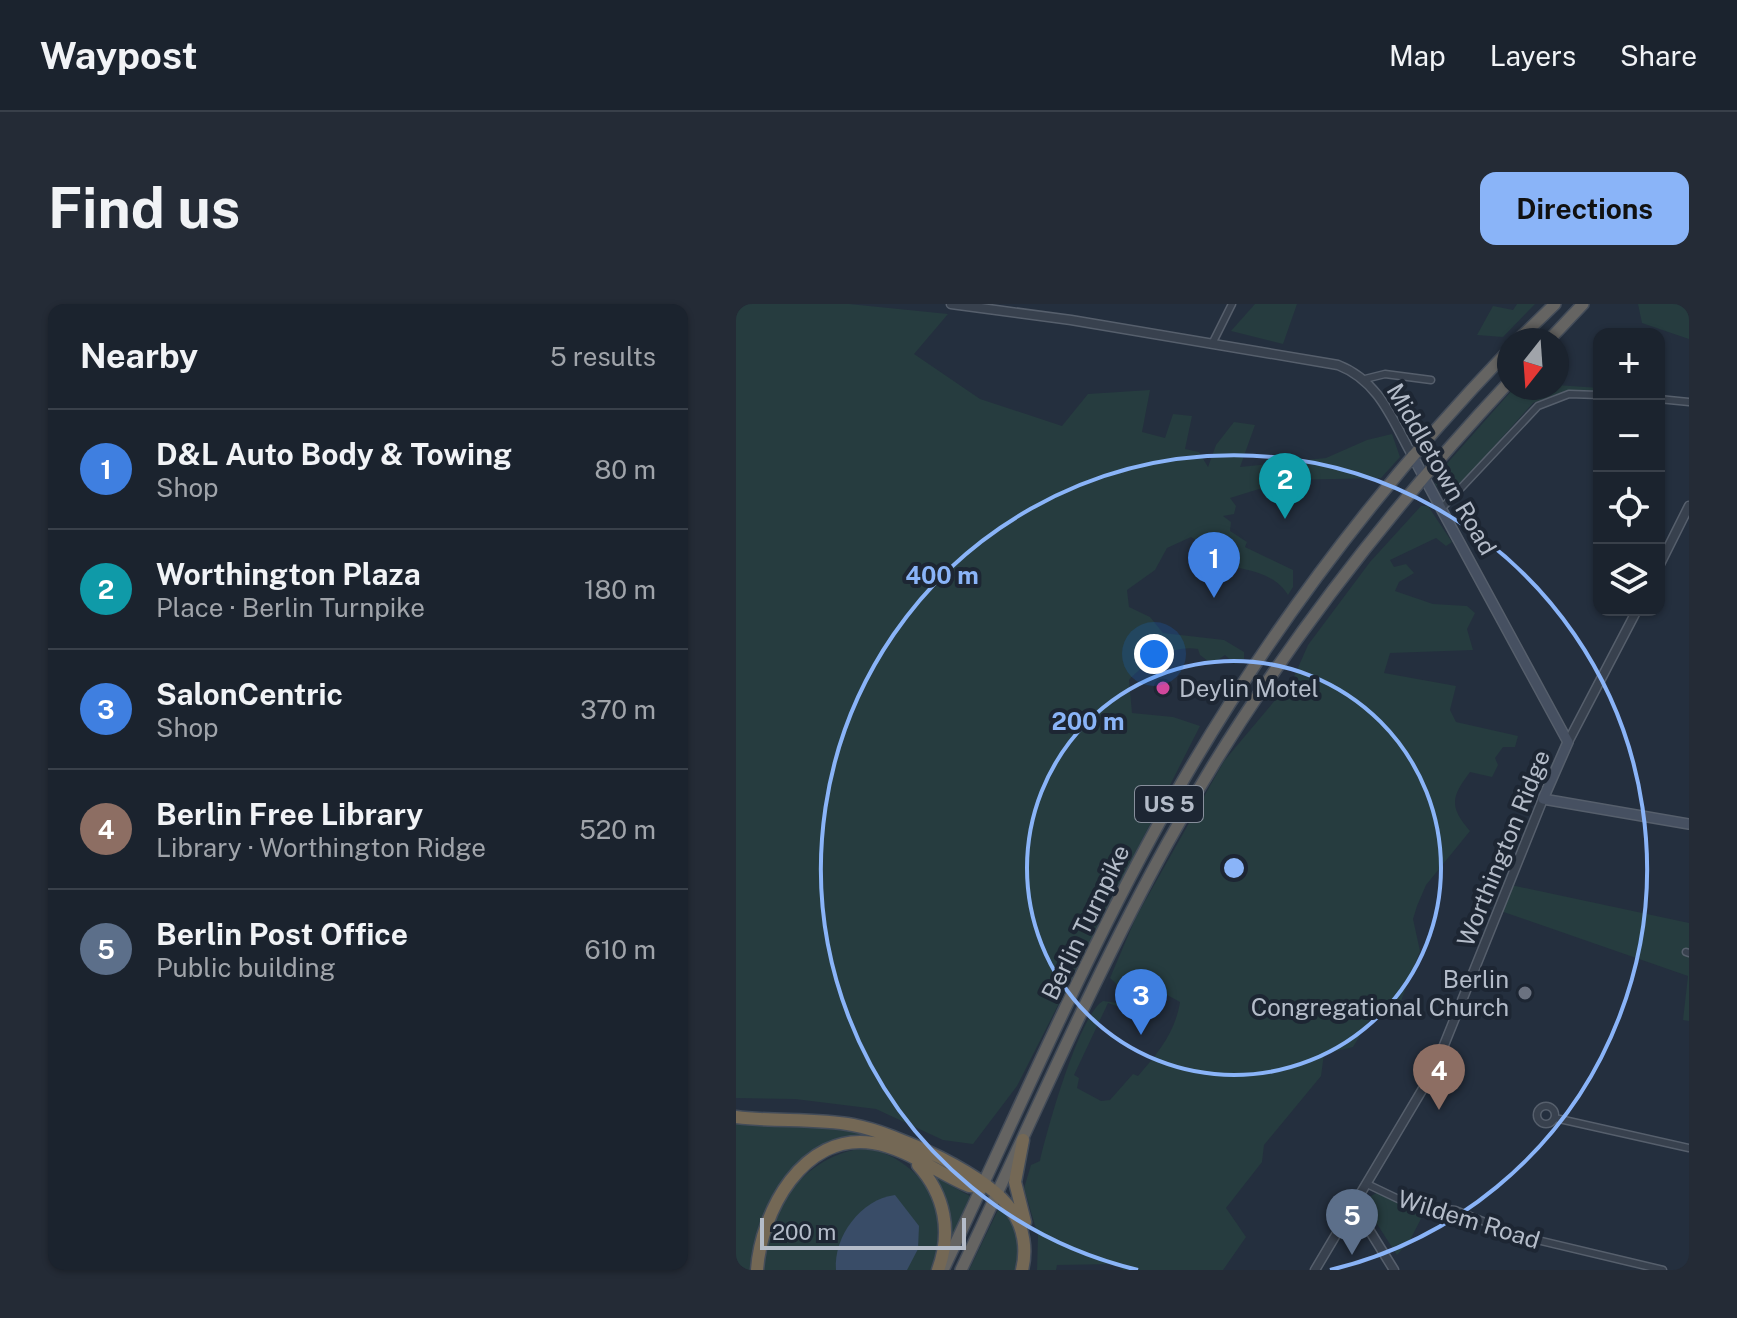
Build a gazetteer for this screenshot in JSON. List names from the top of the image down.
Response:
{
  "streets": {
    "highway": ["US 5", "Berlin Turnpike"],
    "main road": ["Middletown Road", "Worthington Ridge"],
    "street": ["Wildem Road"]
  },
  "crossings": [
    ["Middletown Road", "Worthington Ridge"],
    ["Middletown Road", "Berlin Turnpike"],
    ["Worthington Ridge", "Wildem Road"]
  ],
  "places": ["Deylin Motel", "Berlin Congregational Church"],
  "scale_bar": "200 m",
  "north": "bottom",
  "page": {
    "header": "Waypost",
    "nav": ["Map", "Layers", "Share"],
    "buttons": "Directions",
    "title": "Find us",
    "heading": ["Nearby", "5 results"],
    "map_buttons": ["+", "−"],
    "list": [
      {
        "mark": "1",
        "name": "D&L Auto Body & Towing",
        "note": "Shop",
        "value": "80 m"
      },
      {
        "mark": "2",
        "name": "Worthington Plaza",
        "note": "Place · Berlin Turnpike",
        "value": "180 m"
      },
      {
        "mark": "3",
        "name": "SalonCentric",
        "note": "Shop",
        "value": "370 m"
      },
      {
        "mark": "4",
        "name": "Berlin Free Library",
        "note": "Library · Worthington Ridge",
        "value": "520 m"
      },
      {
        "mark": "5",
        "name": "Berlin Post Office",
        "note": "Public building",
        "value": "610 m"
      }
    ],
    "pins": [
      "2",
      "1",
      "3",
      "4",
      "5"
    ],
    "scale": "200 m"
  },
  "rings": ["400 m", "200 m"]
}
